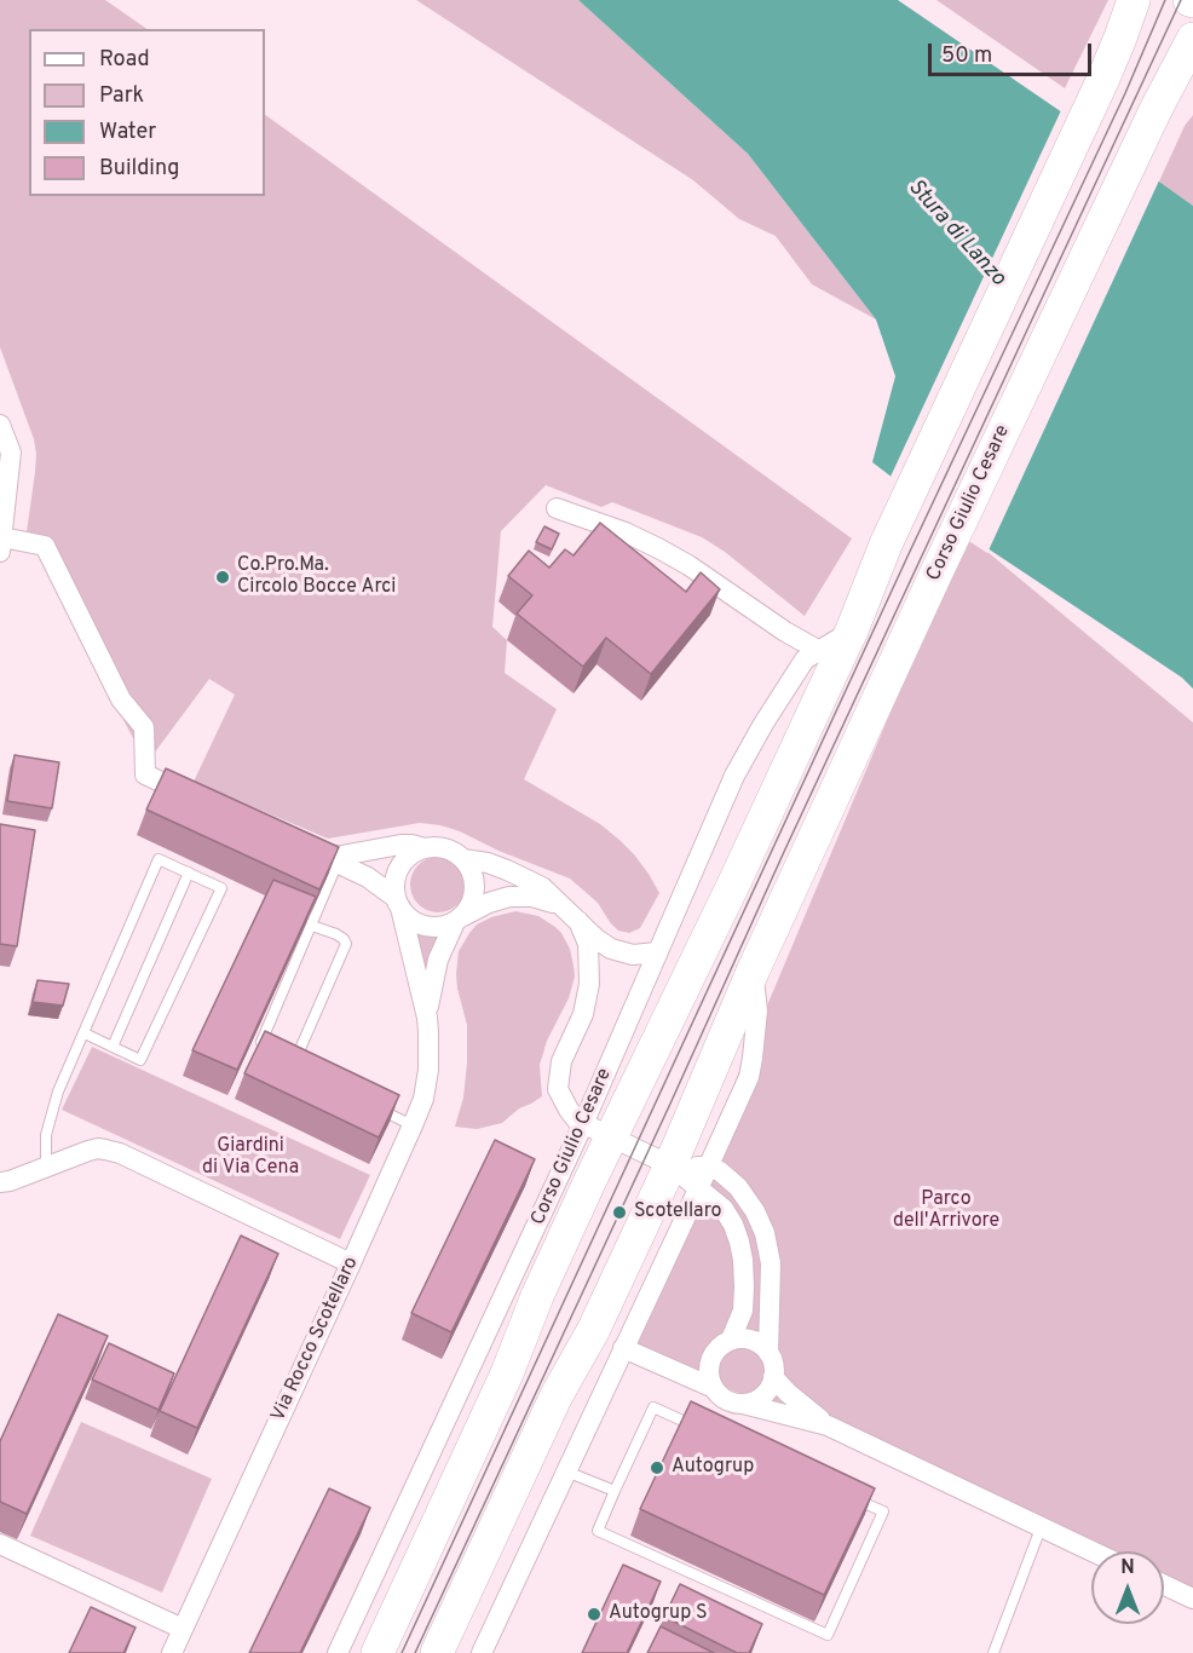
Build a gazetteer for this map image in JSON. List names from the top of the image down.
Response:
{
  "streets": {
    "main road": ["Corso Giulio Cesare"],
    "street": ["Via Rocco Scotellaro"]
  },
  "water": ["Stura di Lanzo"],
  "parks": ["Giardini di Via Cena", "Parco dell'Arrivore"],
  "places": [
    "Co.Pro.Ma. Circolo Bocce Arci",
    "Scotellaro",
    "Autogrup",
    "Autogrup S"
  ],
  "legend": [
    "Road",
    "Park",
    "Water",
    "Building"
  ],
  "scale_bar": "50 m",
  "north": "top"
}
